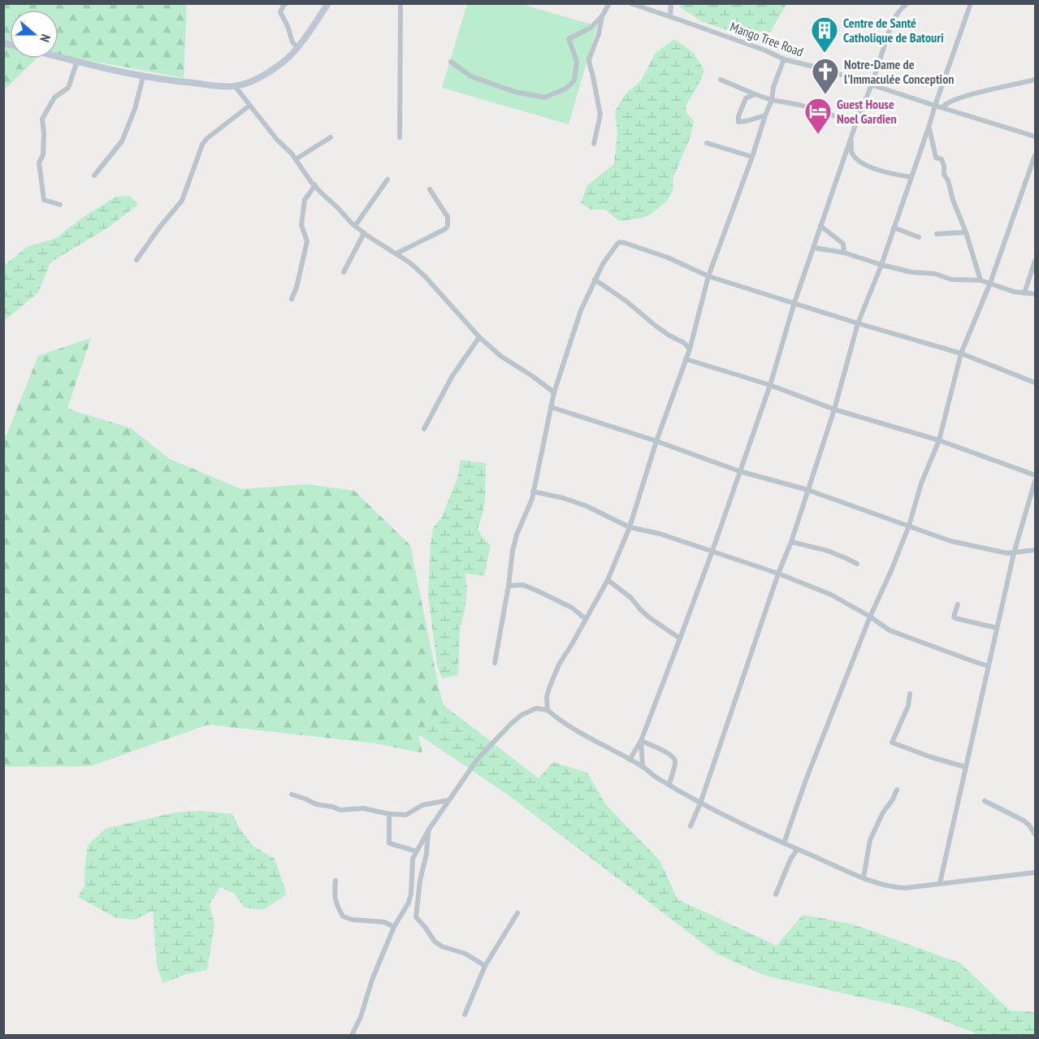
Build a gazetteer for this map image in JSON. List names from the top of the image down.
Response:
{
  "streets": {
    "street": ["Mango Tree Road"]
  },
  "places": {
    "building": ["Centre de Santé Catholique de Batouri"],
    "church": ["Notre-Dame de l'Immaculée Conception"],
    "hotel": ["Guest House Noel Gardien"]
  },
  "north": "right"
}
